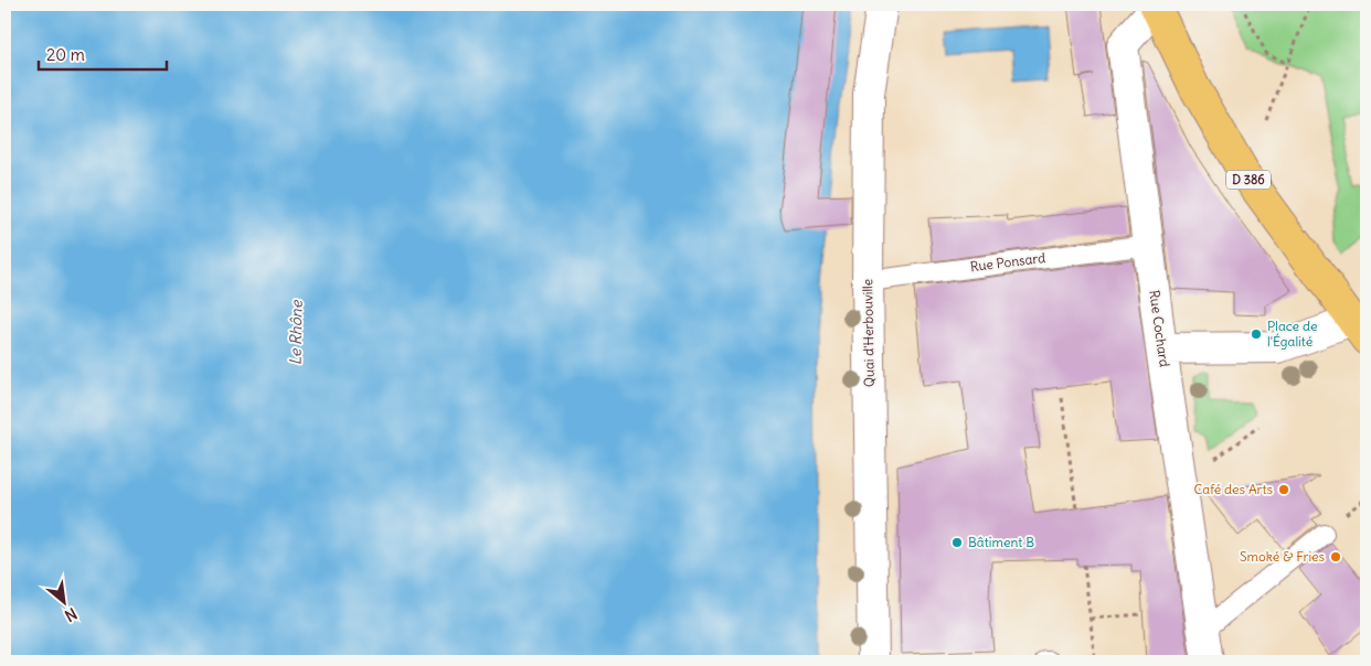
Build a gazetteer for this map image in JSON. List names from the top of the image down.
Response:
{
  "streets": {
    "main road": ["D 386"],
    "street": ["Rue Cochard", "Quai d'Herbouville"],
    "lane": ["Rue Ponsard"]
  },
  "crossings": [
    ["D 386", "Rue Cochard"],
    ["Rue Ponsard", "Rue Cochard"],
    ["Rue Ponsard", "Quai d'Herbouville"]
  ],
  "water": ["Le Rhône"],
  "places": [
    "Place de l'Égalité",
    "Café des Arts",
    "Bâtiment B",
    "Smoké & Fries"
  ],
  "scale_bar": "20 m",
  "north": "bottom right"
}
